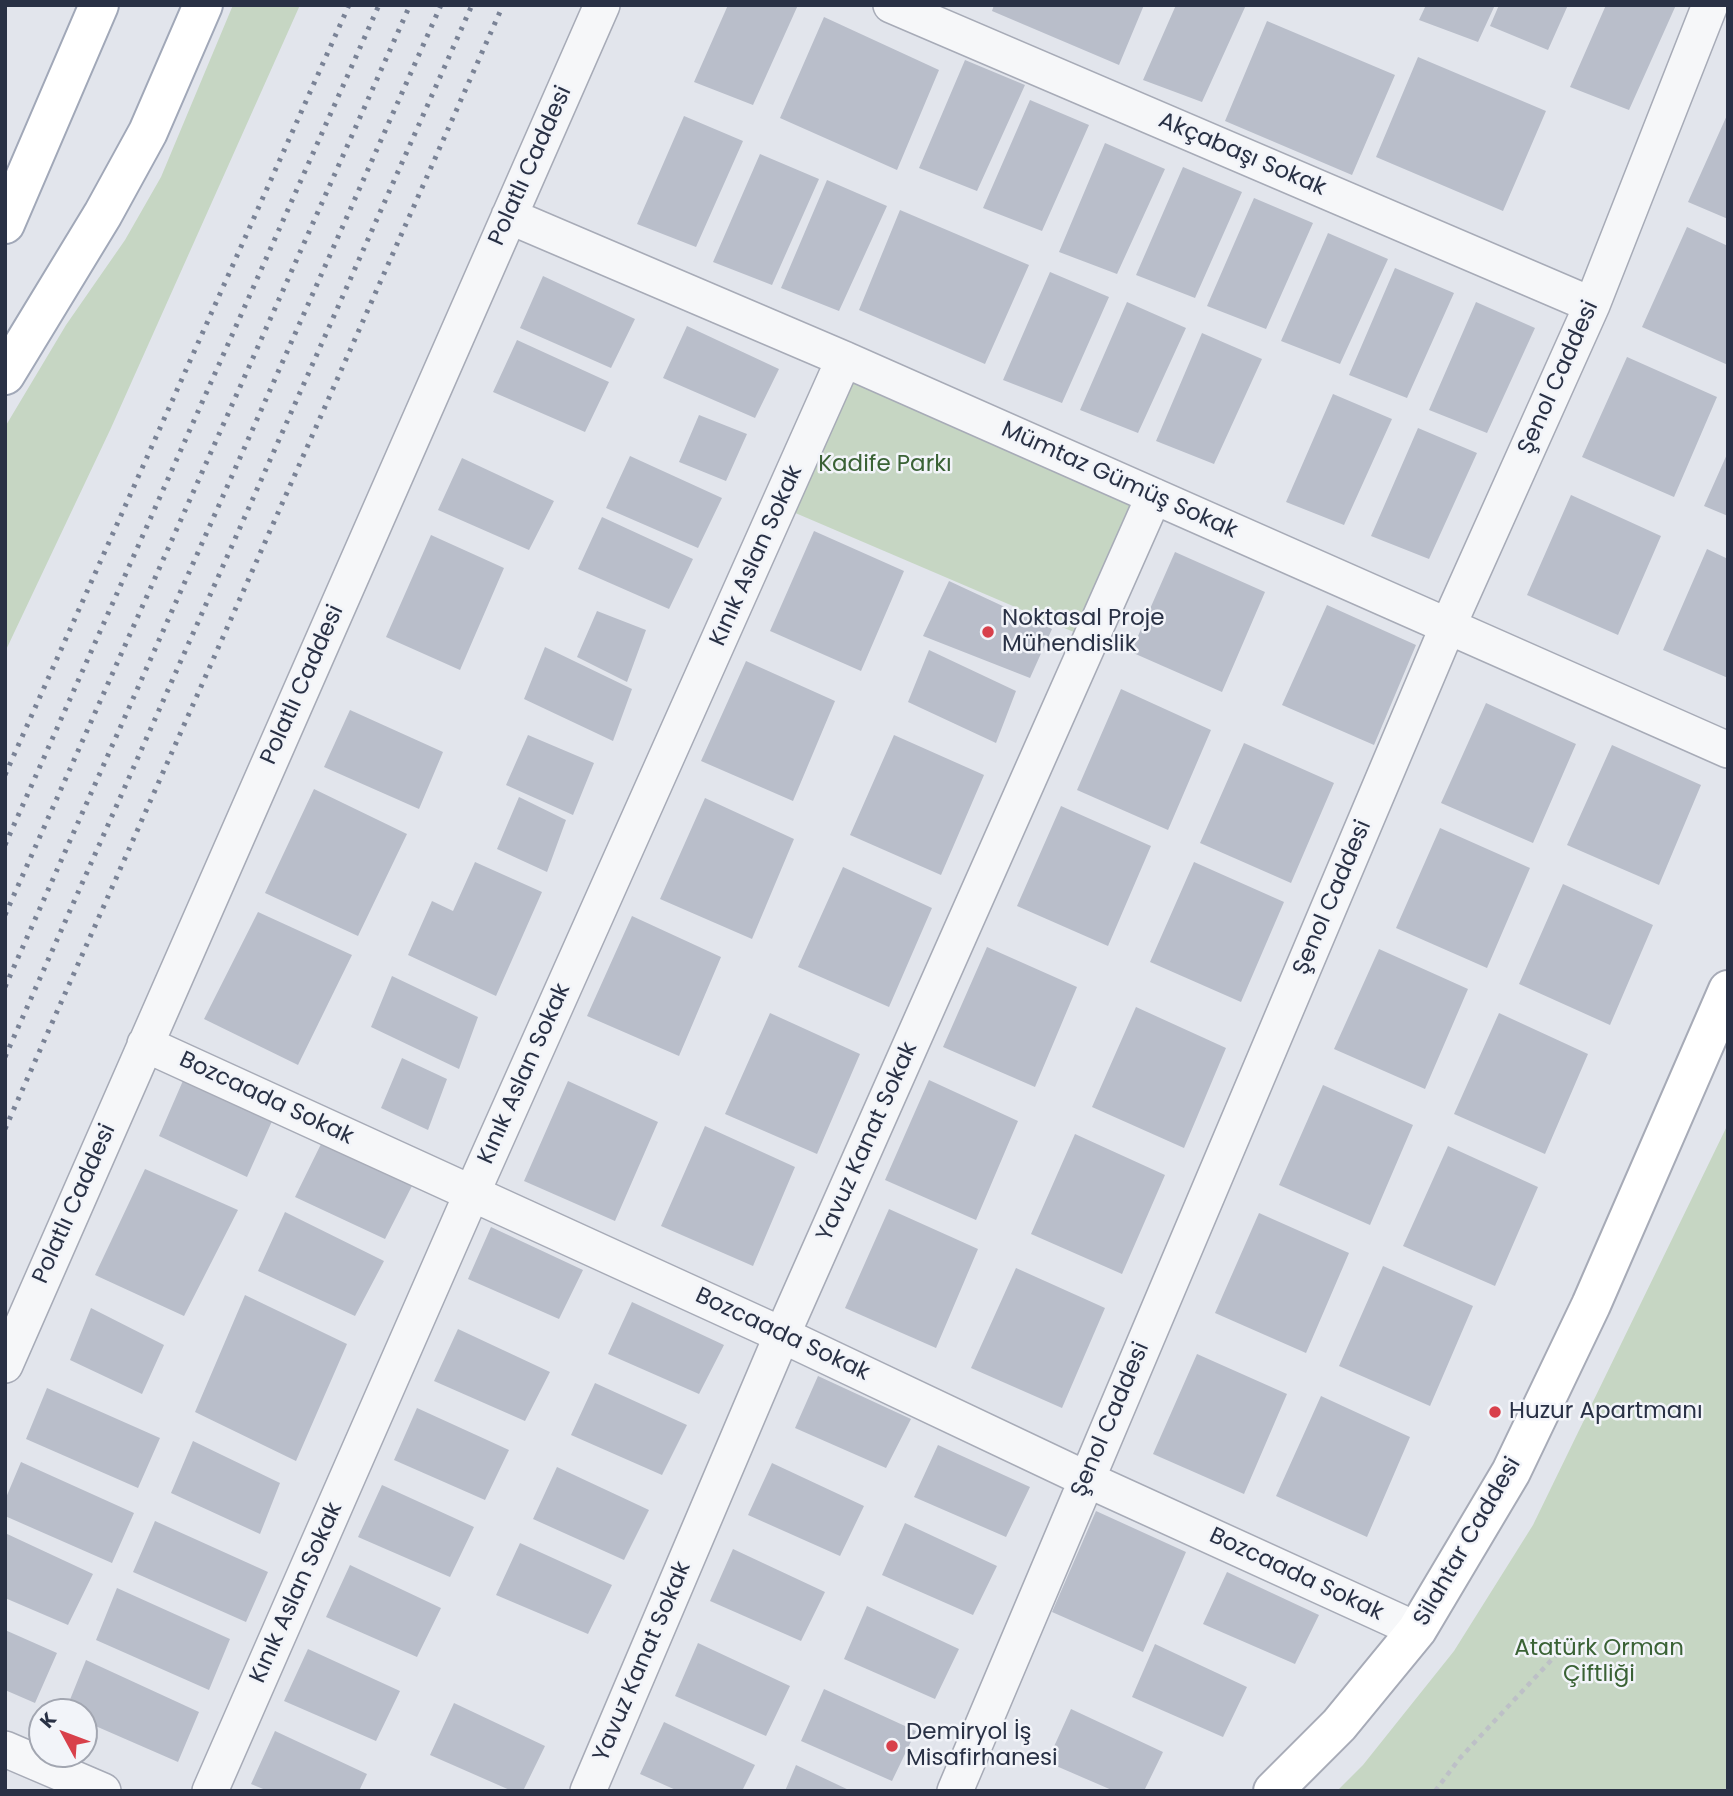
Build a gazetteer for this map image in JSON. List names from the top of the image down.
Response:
{
  "streets": {
    "main road": ["Silahtar Caddesi"],
    "street": [
      "Akçabaşı Sokak",
      "Polatlı Caddesi",
      "Şenol Caddesi",
      "Mümtaz Gümüş Sokak",
      "Kınık Aslan Sokak",
      "Bozcaada Sokak",
      "Yavuz Kanat Sokak"
    ]
  },
  "crossings": [
    ["Akçabaşı Sokak", "Şenol Caddesi"],
    ["Polatlı Caddesi", "Mümtaz Gümüş Sokak"],
    ["Polatlı Caddesi", "Bozcaada Sokak"],
    ["Şenol Caddesi", "Mümtaz Gümüş Sokak"],
    ["Şenol Caddesi", "Bozcaada Sokak"],
    ["Mümtaz Gümüş Sokak", "Kınık Aslan Sokak"],
    ["Mümtaz Gümüş Sokak", "Yavuz Kanat Sokak"],
    ["Kınık Aslan Sokak", "Bozcaada Sokak"],
    ["Bozcaada Sokak", "Yavuz Kanat Sokak"],
    ["Bozcaada Sokak", "Silahtar Caddesi"]
  ],
  "parks": ["Kadife Parkı", "Atatürk Orman Çiftliği"],
  "places": ["Noktasal Proje Mühendislik", "Huzur Apartmanı", "Demiryol İş Misafirhanesi"],
  "north": "top left"
}
